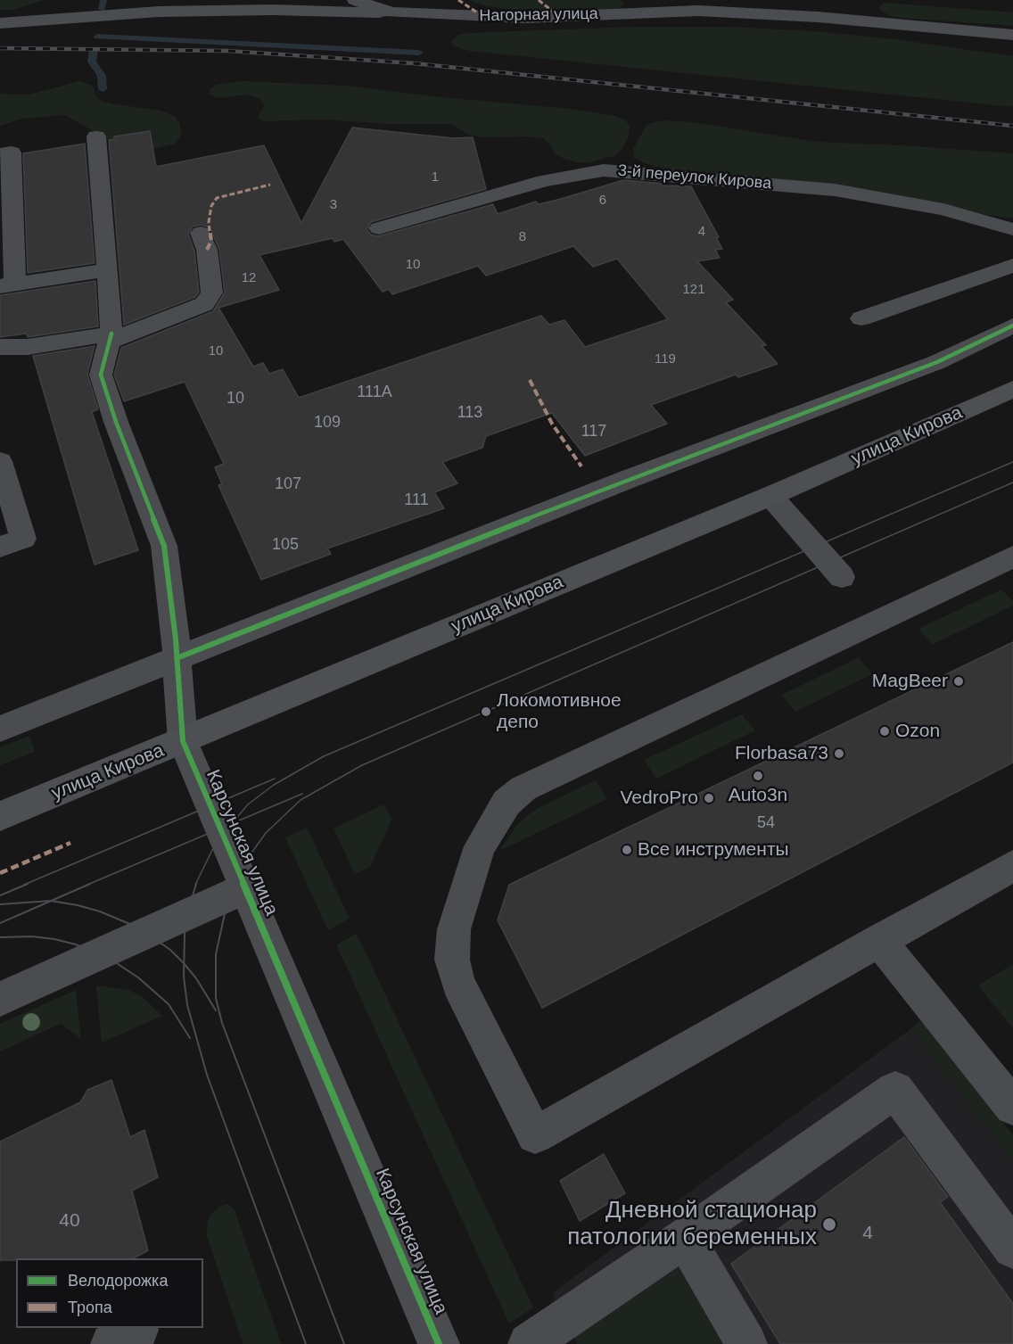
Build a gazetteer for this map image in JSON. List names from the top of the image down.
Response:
{
  "streets": {
    "main road": ["улица Кирова"],
    "street": ["Нагорная улица", "3-й переулок Кирова", "Карсунская улица"]
  },
  "crossings": [
    ["улица Кирова", "Карсунская улица"]
  ],
  "places": [
    "MagBeer",
    "Локомотивное депо",
    "Ozon",
    "Florbasa73",
    "Auto3n",
    "VedroPro",
    "Все инструменты",
    "Дневной стационар патологии беременных"
  ],
  "house_numbers": [
    "1",
    "6",
    "3",
    "4",
    "8",
    "10",
    "12",
    "121",
    "10",
    "119",
    "111А",
    "10",
    "113",
    "109",
    "117",
    "107",
    "111",
    "105",
    "54",
    "40",
    "4"
  ],
  "legend": ["Велодорожка", "Тропа"]
}
